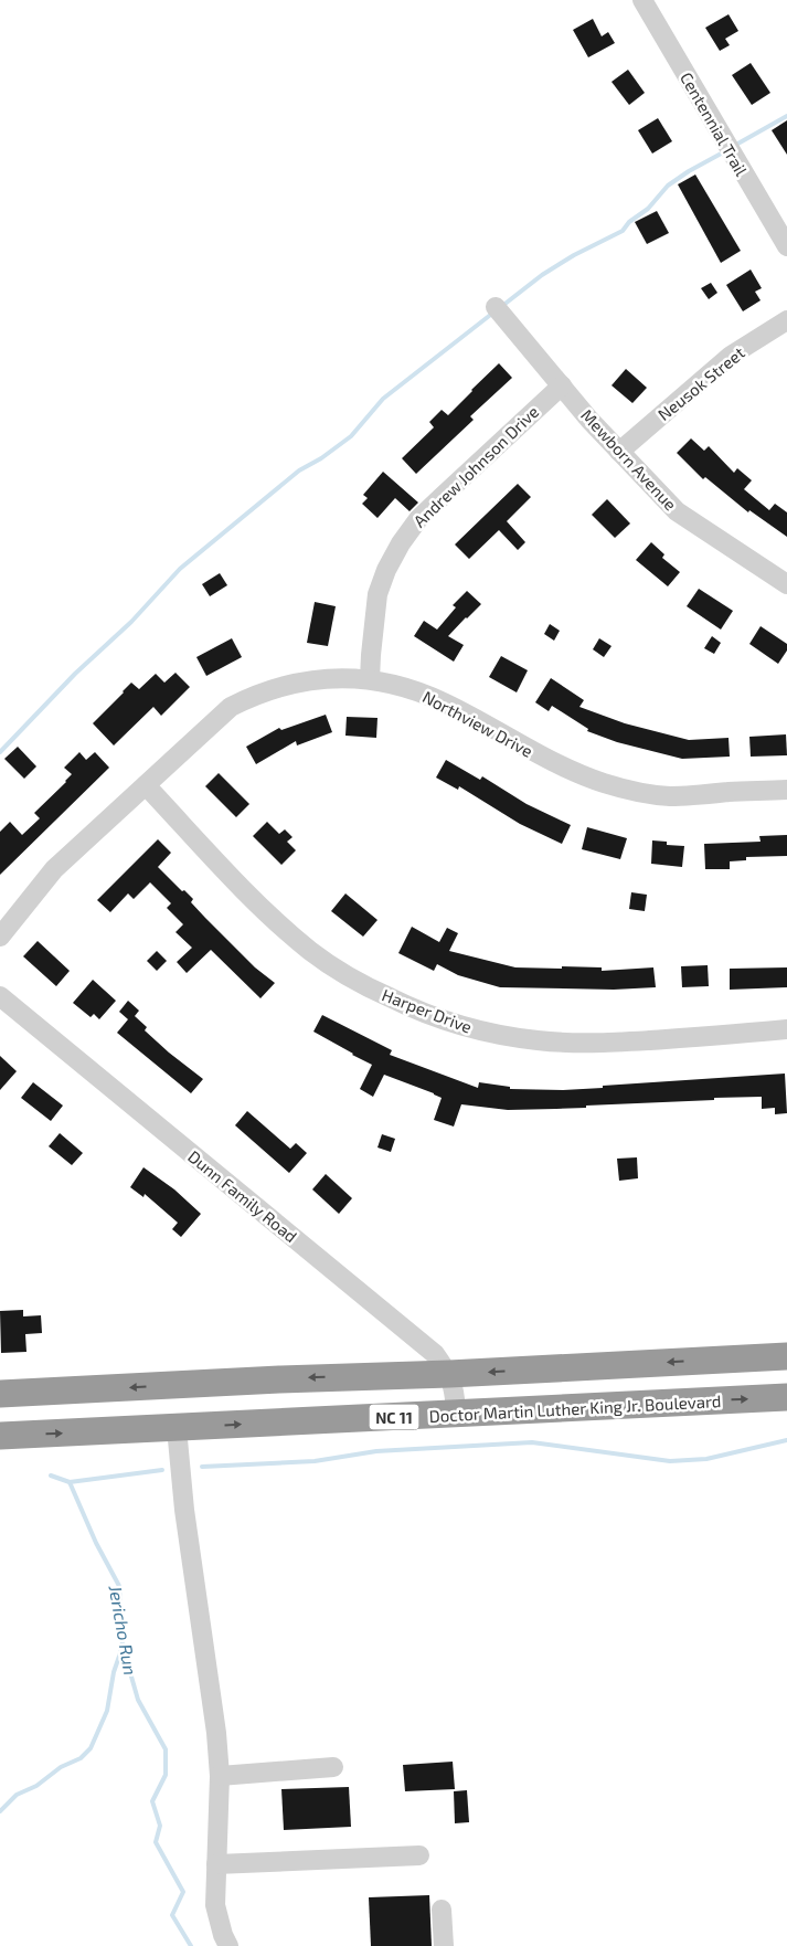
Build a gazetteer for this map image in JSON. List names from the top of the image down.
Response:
{
  "streets": {
    "highway": ["Doctor Martin Luther King Jr. Boulevard", "NC 11"],
    "street": [
      "Centennial Trail",
      "Neusok Street",
      "Mewborn Avenue",
      "Andrew Johnson Drive",
      "Northview Drive",
      "Harper Drive",
      "Dunn Family Road"
    ]
  },
  "crossings": [
    ["Neusok Street", "Mewborn Avenue"],
    ["Mewborn Avenue", "Andrew Johnson Drive"],
    ["Andrew Johnson Drive", "Northview Drive"],
    ["Northview Drive", "Harper Drive"],
    ["Dunn Family Road", "Doctor Martin Luther King Jr. Boulevard"]
  ],
  "water": ["Jericho Run"]
}
